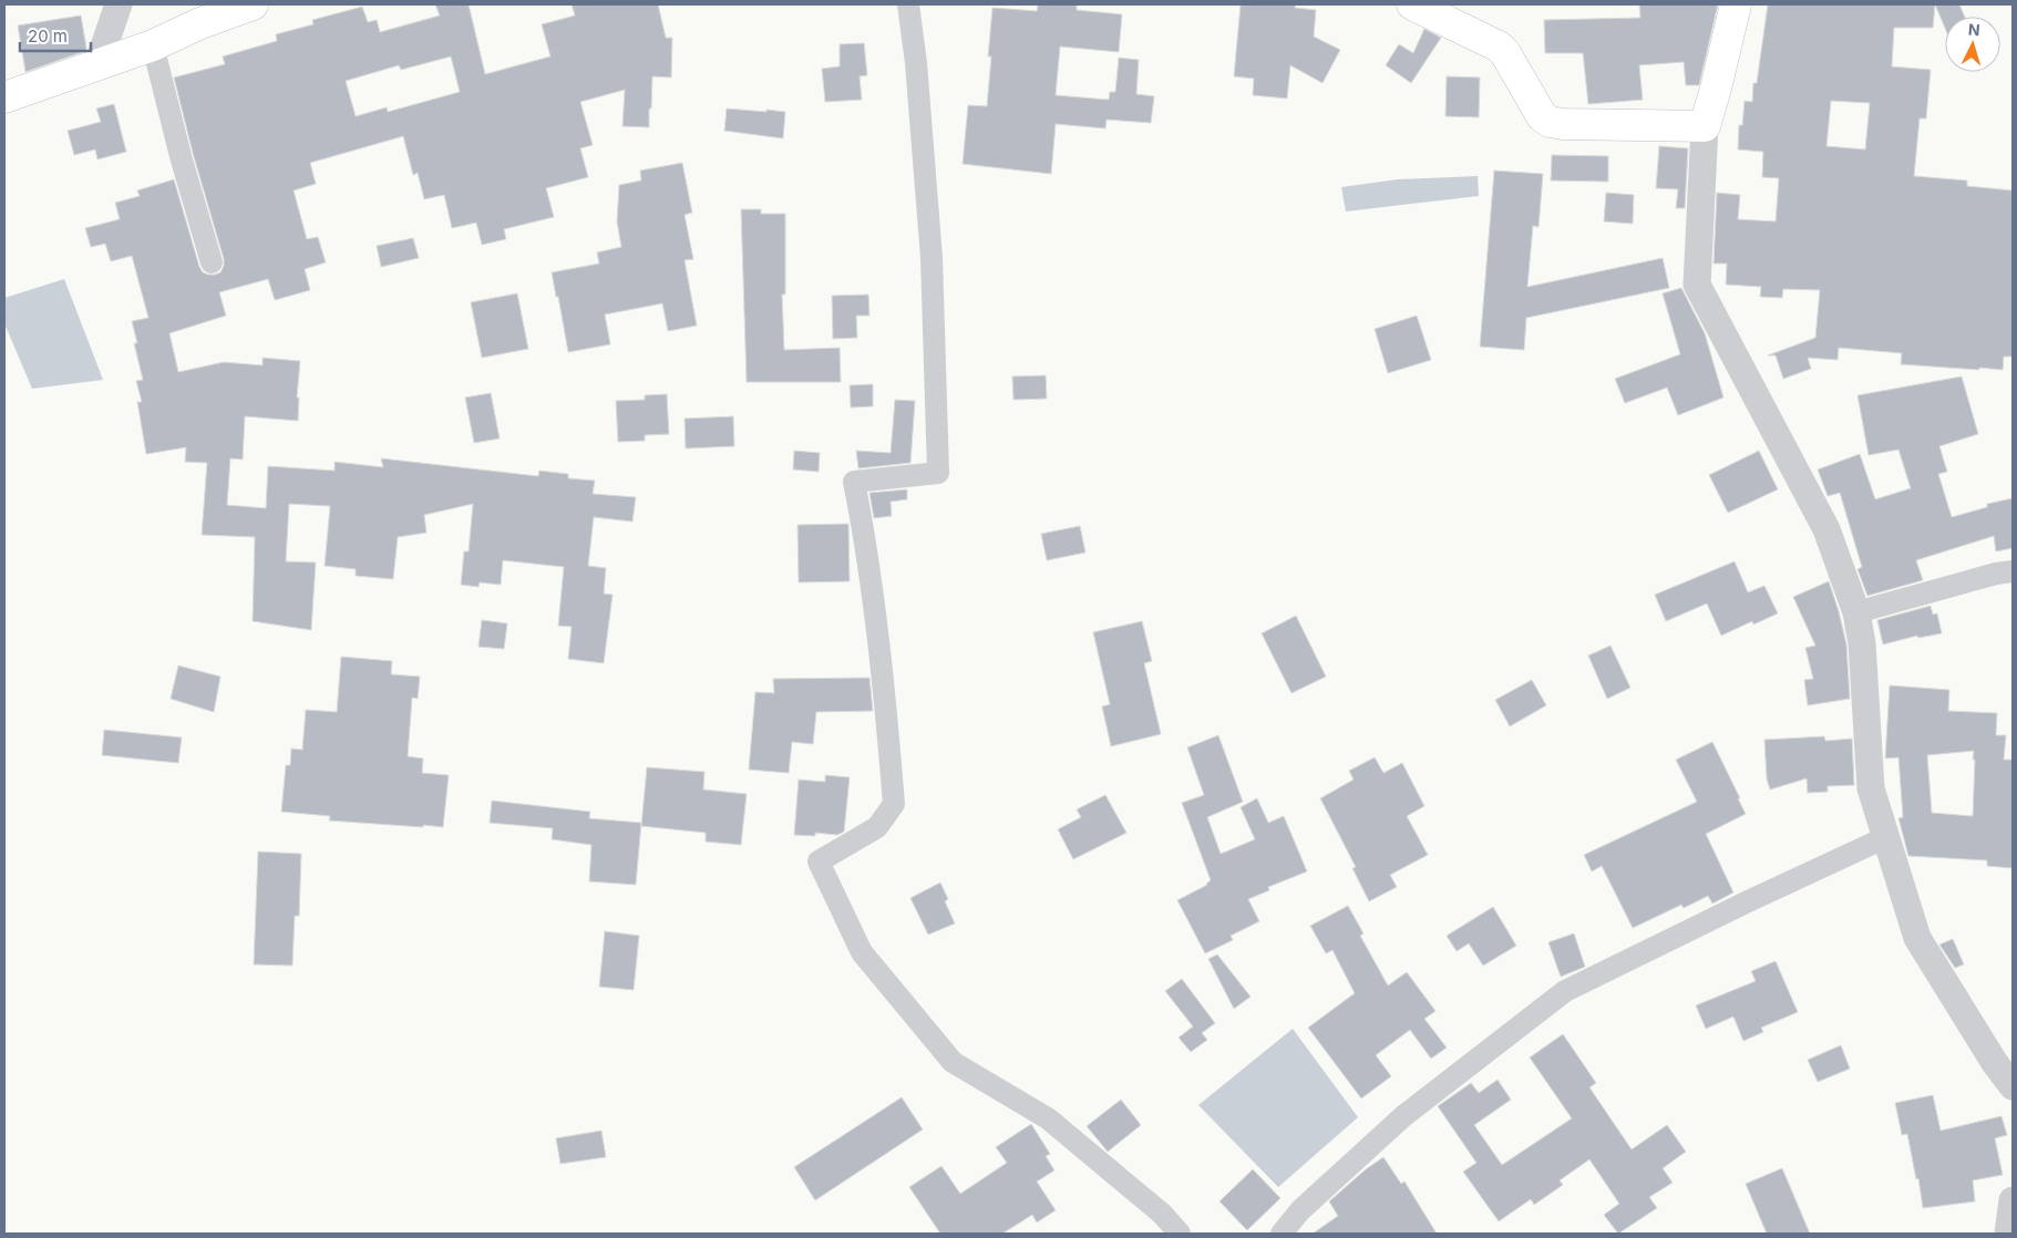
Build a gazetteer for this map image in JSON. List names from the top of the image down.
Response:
{
  "scale_bar": "20 m",
  "north": "top"
}
